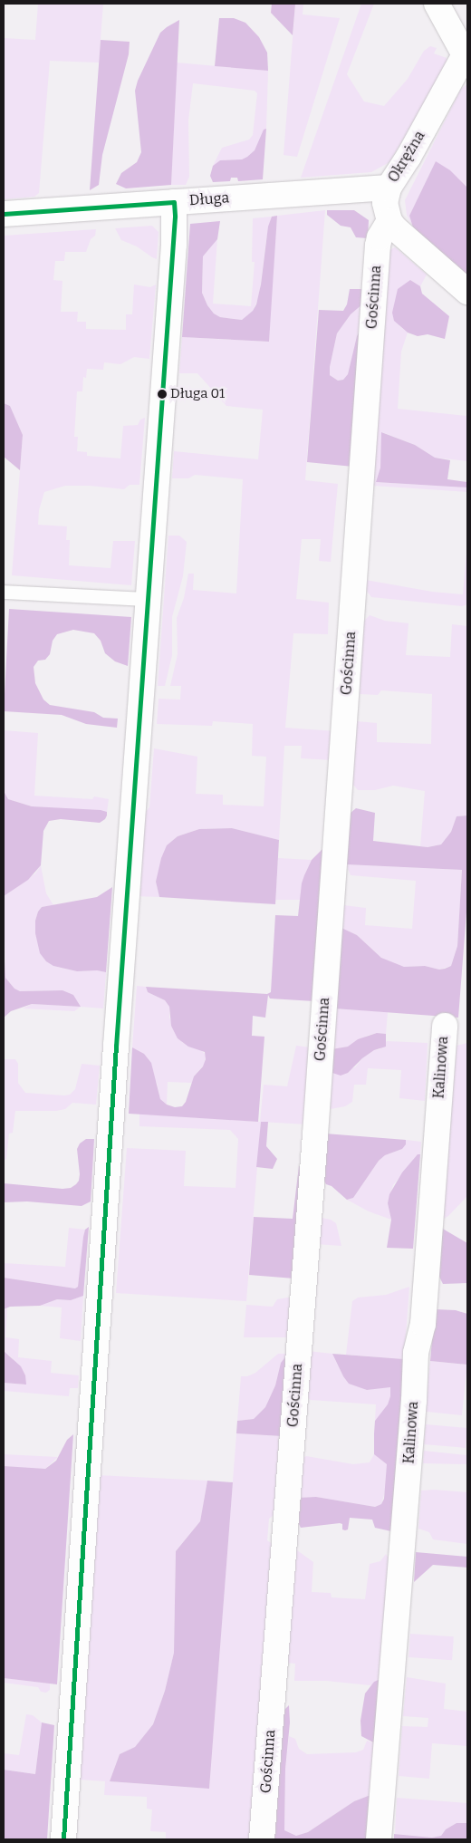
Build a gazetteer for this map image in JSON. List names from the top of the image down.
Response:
{
  "streets": {
    "street": [
      "Okrężna",
      "Długa",
      "Gościnna",
      "Kalinowa"
    ]
  },
  "crossings": [
    ["Okrężna", "Długa"],
    ["Okrężna", "Gościnna"]
  ],
  "places": ["Długa 01"]
}
